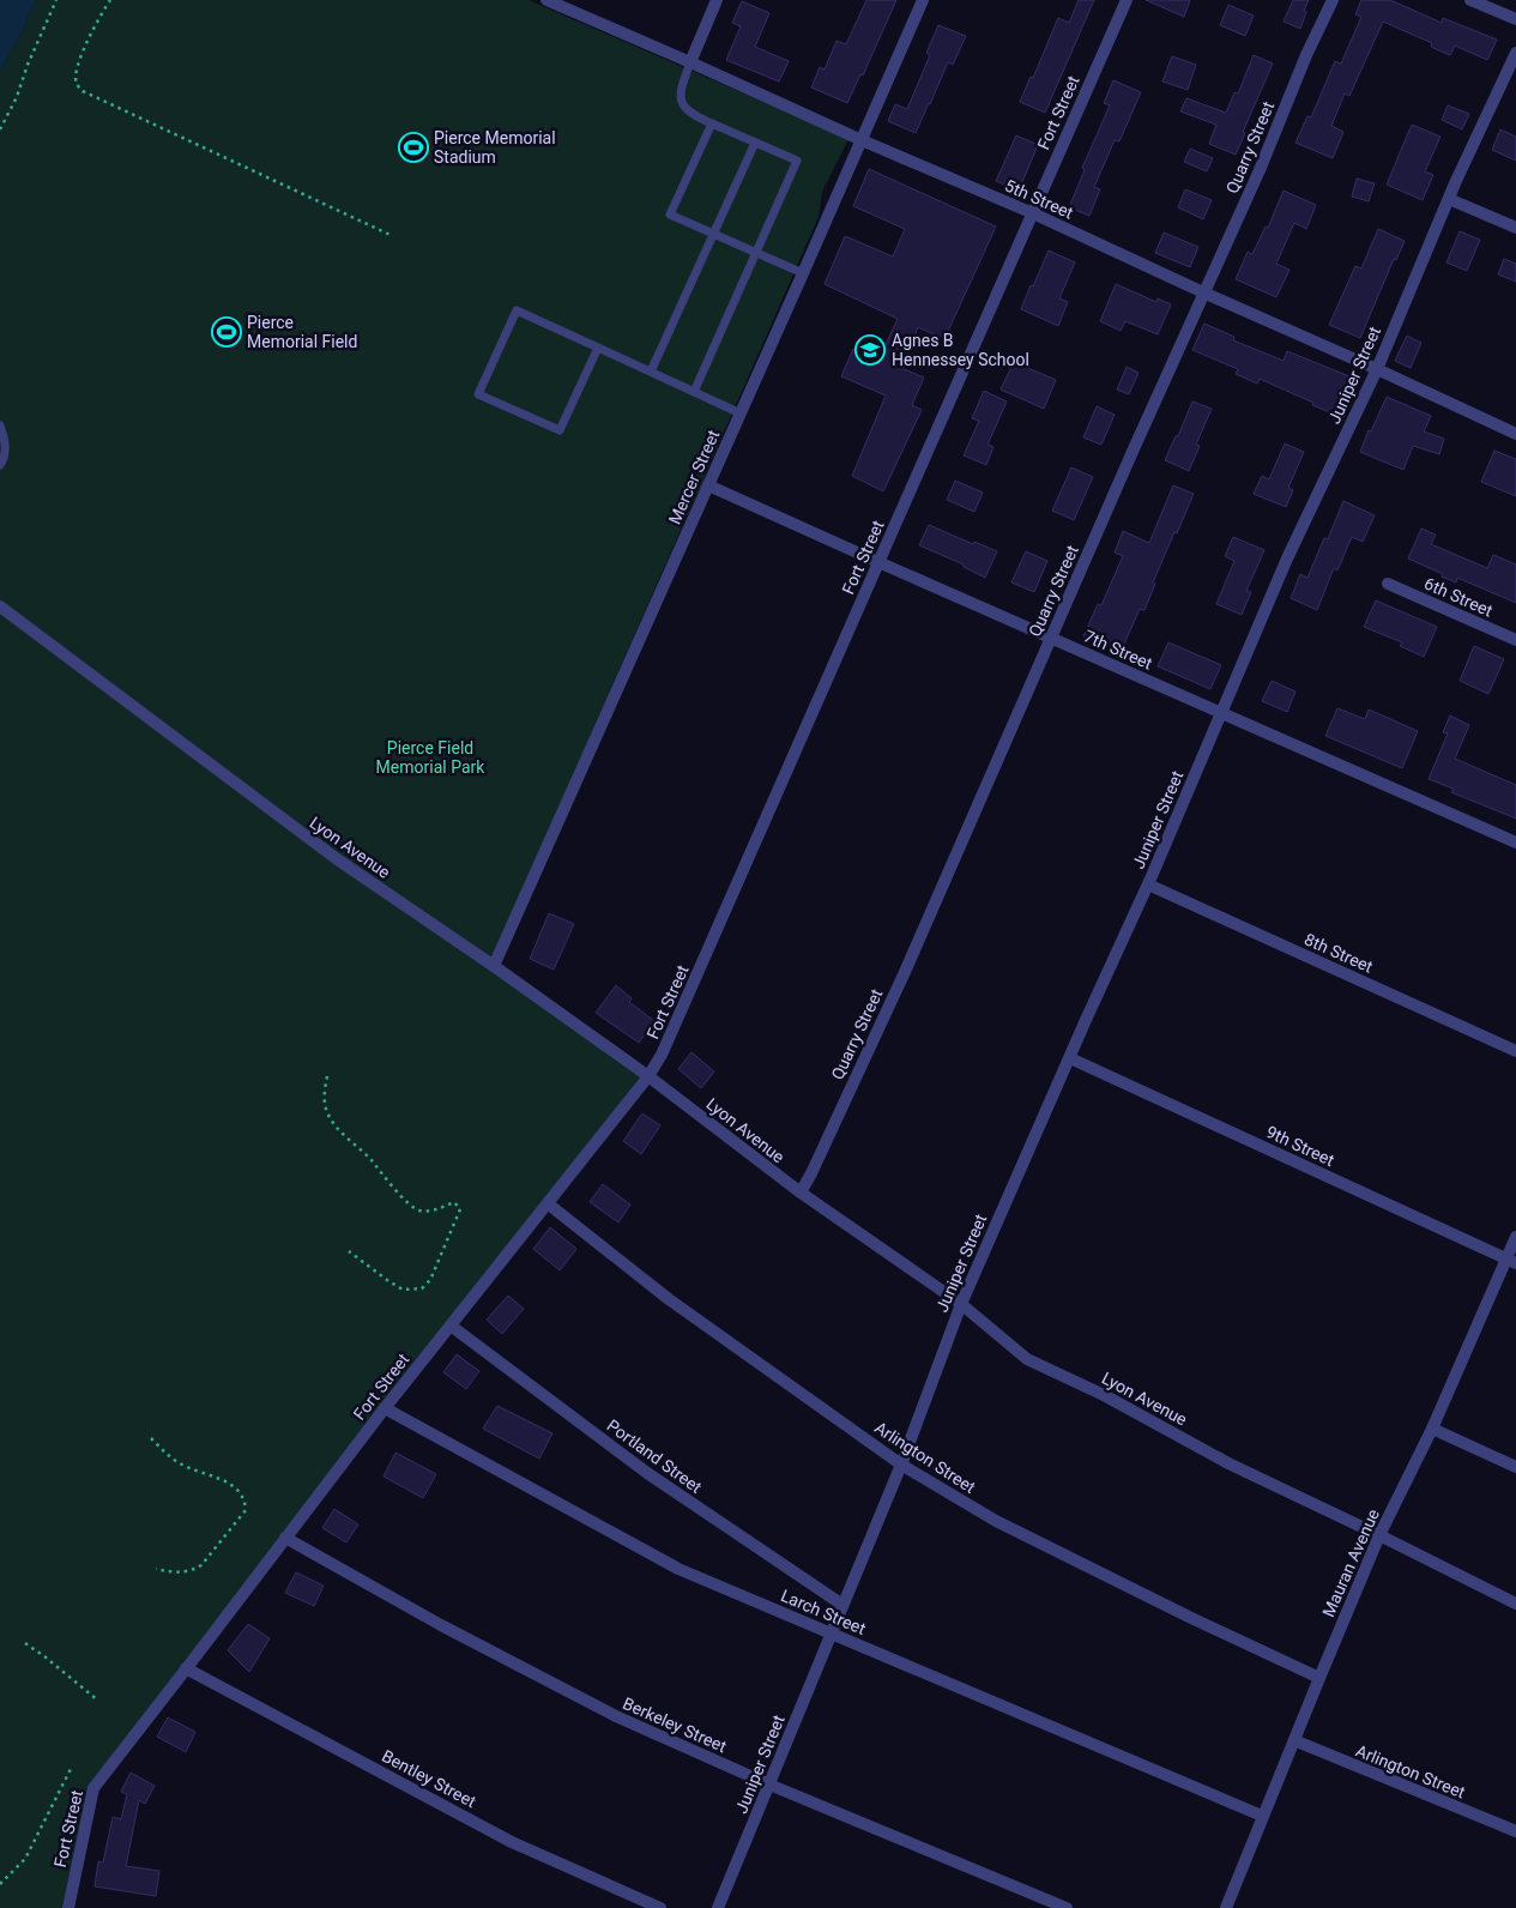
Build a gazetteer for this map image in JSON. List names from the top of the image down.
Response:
{
  "streets": {
    "street": [
      "Fort Street",
      "Quarry Street",
      "5th Street",
      "Juniper Street",
      "Mercer Street",
      "6th Street",
      "7th Street",
      "Lyon Avenue",
      "8th Street",
      "9th Street",
      "Portland Street",
      "Arlington Street",
      "Mauran Avenue",
      "Larch Street",
      "Berkeley Street",
      "Bentley Street"
    ]
  },
  "crossings": [
    ["Fort Street", "5th Street"],
    ["Fort Street", "7th Street"],
    ["Fort Street", "Lyon Avenue"],
    ["Fort Street", "Portland Street"],
    ["Fort Street", "Arlington Street"],
    ["Fort Street", "Larch Street"],
    ["Fort Street", "Berkeley Street"],
    ["Fort Street", "Bentley Street"],
    ["Quarry Street", "5th Street"],
    ["Quarry Street", "7th Street"],
    ["Quarry Street", "Lyon Avenue"],
    ["5th Street", "Juniper Street"],
    ["5th Street", "Mercer Street"],
    ["Juniper Street", "7th Street"],
    ["Juniper Street", "Lyon Avenue"],
    ["Juniper Street", "8th Street"],
    ["Juniper Street", "9th Street"],
    ["Juniper Street", "Portland Street"],
    ["Juniper Street", "Arlington Street"],
    ["Juniper Street", "Larch Street"],
    ["Juniper Street", "Berkeley Street"],
    ["Mercer Street", "7th Street"],
    ["Mercer Street", "Lyon Avenue"],
    ["Lyon Avenue", "Mauran Avenue"],
    ["9th Street", "Mauran Avenue"],
    ["Arlington Street", "Mauran Avenue"],
    ["Mauran Avenue", "Larch Street"]
  ],
  "parks": ["Pierce Field Memorial Park"],
  "places": {
    "sports": ["Pierce Memorial Stadium", "Pierce Memorial Field"],
    "school or university": ["Agnes B Hennessey School"]
  }
}
